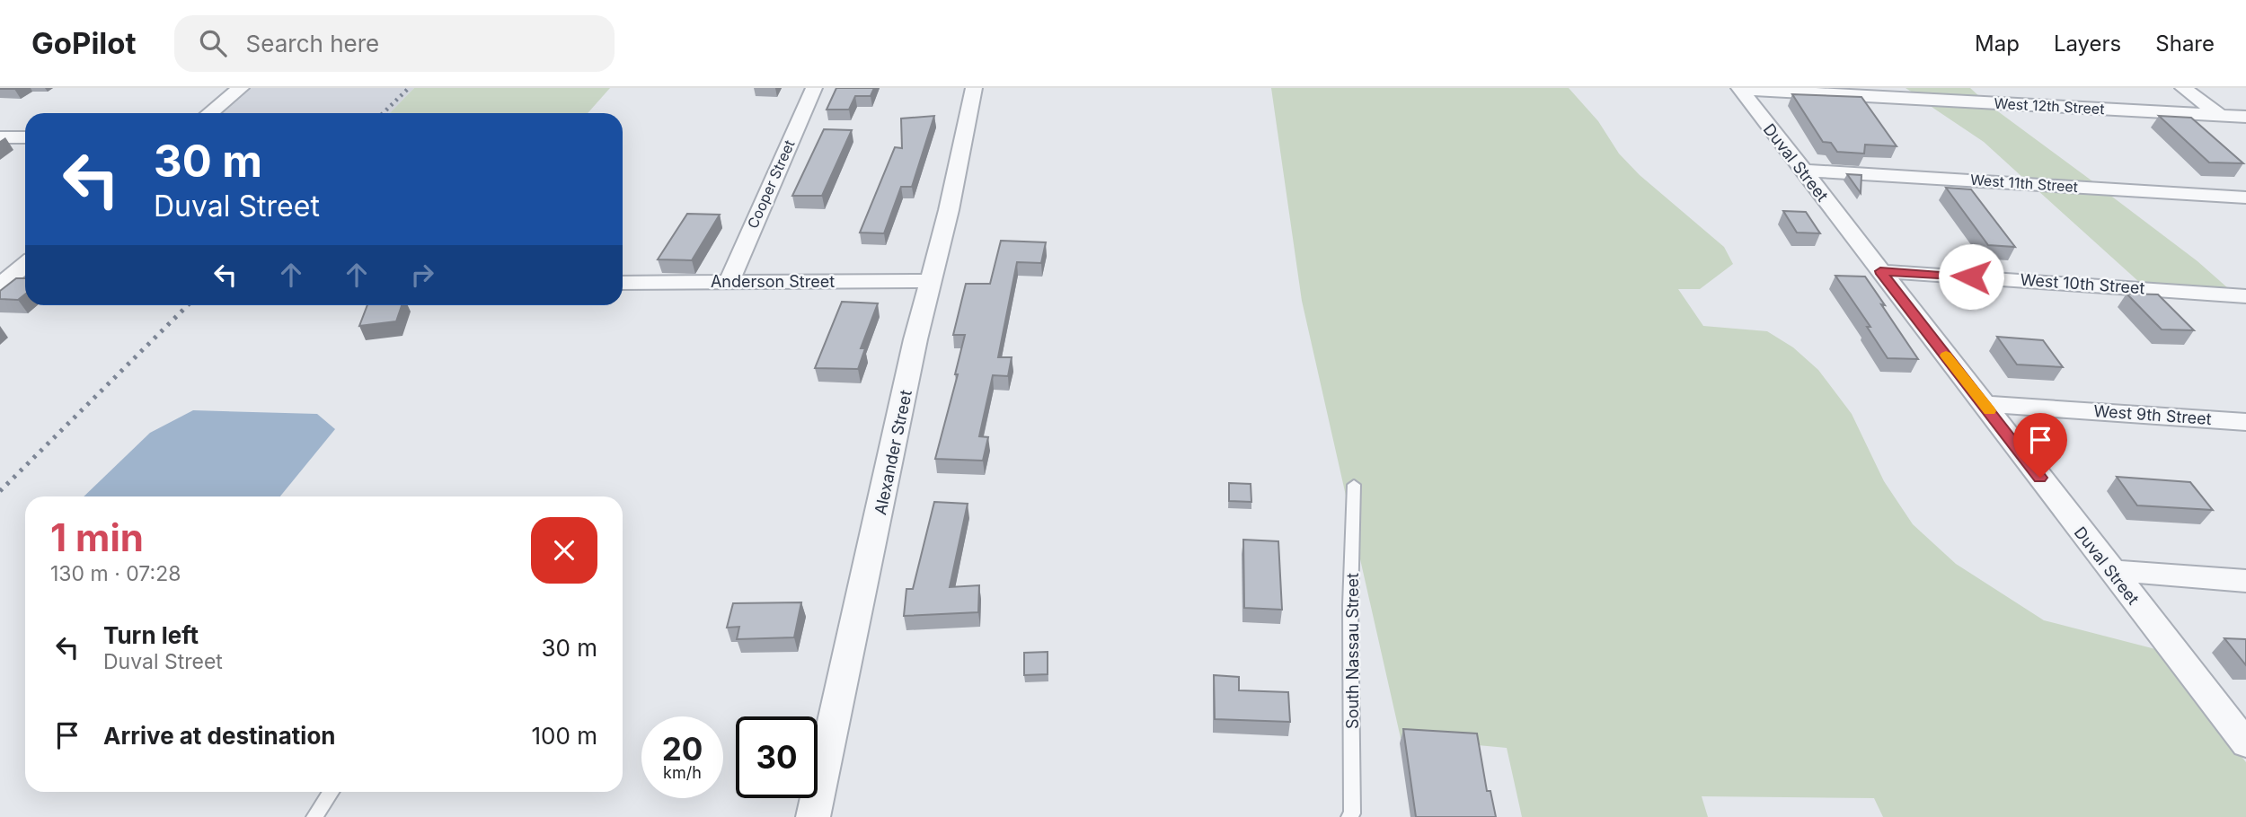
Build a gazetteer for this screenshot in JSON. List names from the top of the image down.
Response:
{
  "streets": {
    "street": [
      "West 12th Street",
      "Duval Street",
      "West 11th Street",
      "Cooper Street",
      "Anderson Street",
      "West 10th Street",
      "West 9th Street",
      "Alexander Street"
    ],
    "lane": ["South Nassau Street"]
  },
  "crossings": [
    ["West 12th Street", "Duval Street"],
    ["Duval Street", "West 11th Street"],
    ["Duval Street", "West 10th Street"],
    ["Duval Street", "West 9th Street"],
    ["Cooper Street", "Anderson Street"],
    ["Anderson Street", "Alexander Street"]
  ],
  "page": {
    "header": "GoPilot",
    "search": "Search here",
    "nav": ["Map", "Layers", "Share"],
    "turn": ["30 m", "Duval Street"],
    "heading": ["1 min", "130 m · 07:28"],
    "list": [
      {
        "name": "Turn left",
        "note": "Duval Street",
        "value": "30 m"
      },
      {
        "name": "Arrive at destination",
        "value": "100 m"
      }
    ],
    "speed": "20 km/h",
    "limit": "30"
  }
}
